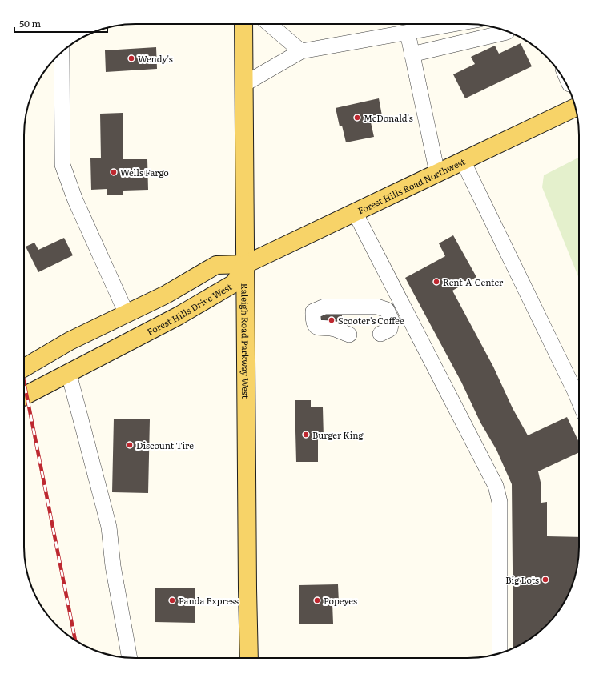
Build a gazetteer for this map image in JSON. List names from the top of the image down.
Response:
{
  "streets": {
    "main road": ["Forest Hills Road Northwest", "Forest Hills Drive West", "Raleigh Road Parkway West"]
  },
  "crossings": [
    ["Forest Hills Road Northwest", "Forest Hills Drive West"],
    ["Forest Hills Road Northwest", "Raleigh Road Parkway West"],
    ["Forest Hills Drive West", "Raleigh Road Parkway West"]
  ],
  "places": [
    "Wendy's",
    "McDonald's",
    "Wells Fargo",
    "Rent-A-Center",
    "Scooter's Coffee",
    "Burger King",
    "Discount Tire",
    "Big Lots",
    "Panda Express",
    "Popeyes"
  ],
  "scale_bar": "50 m"
}
